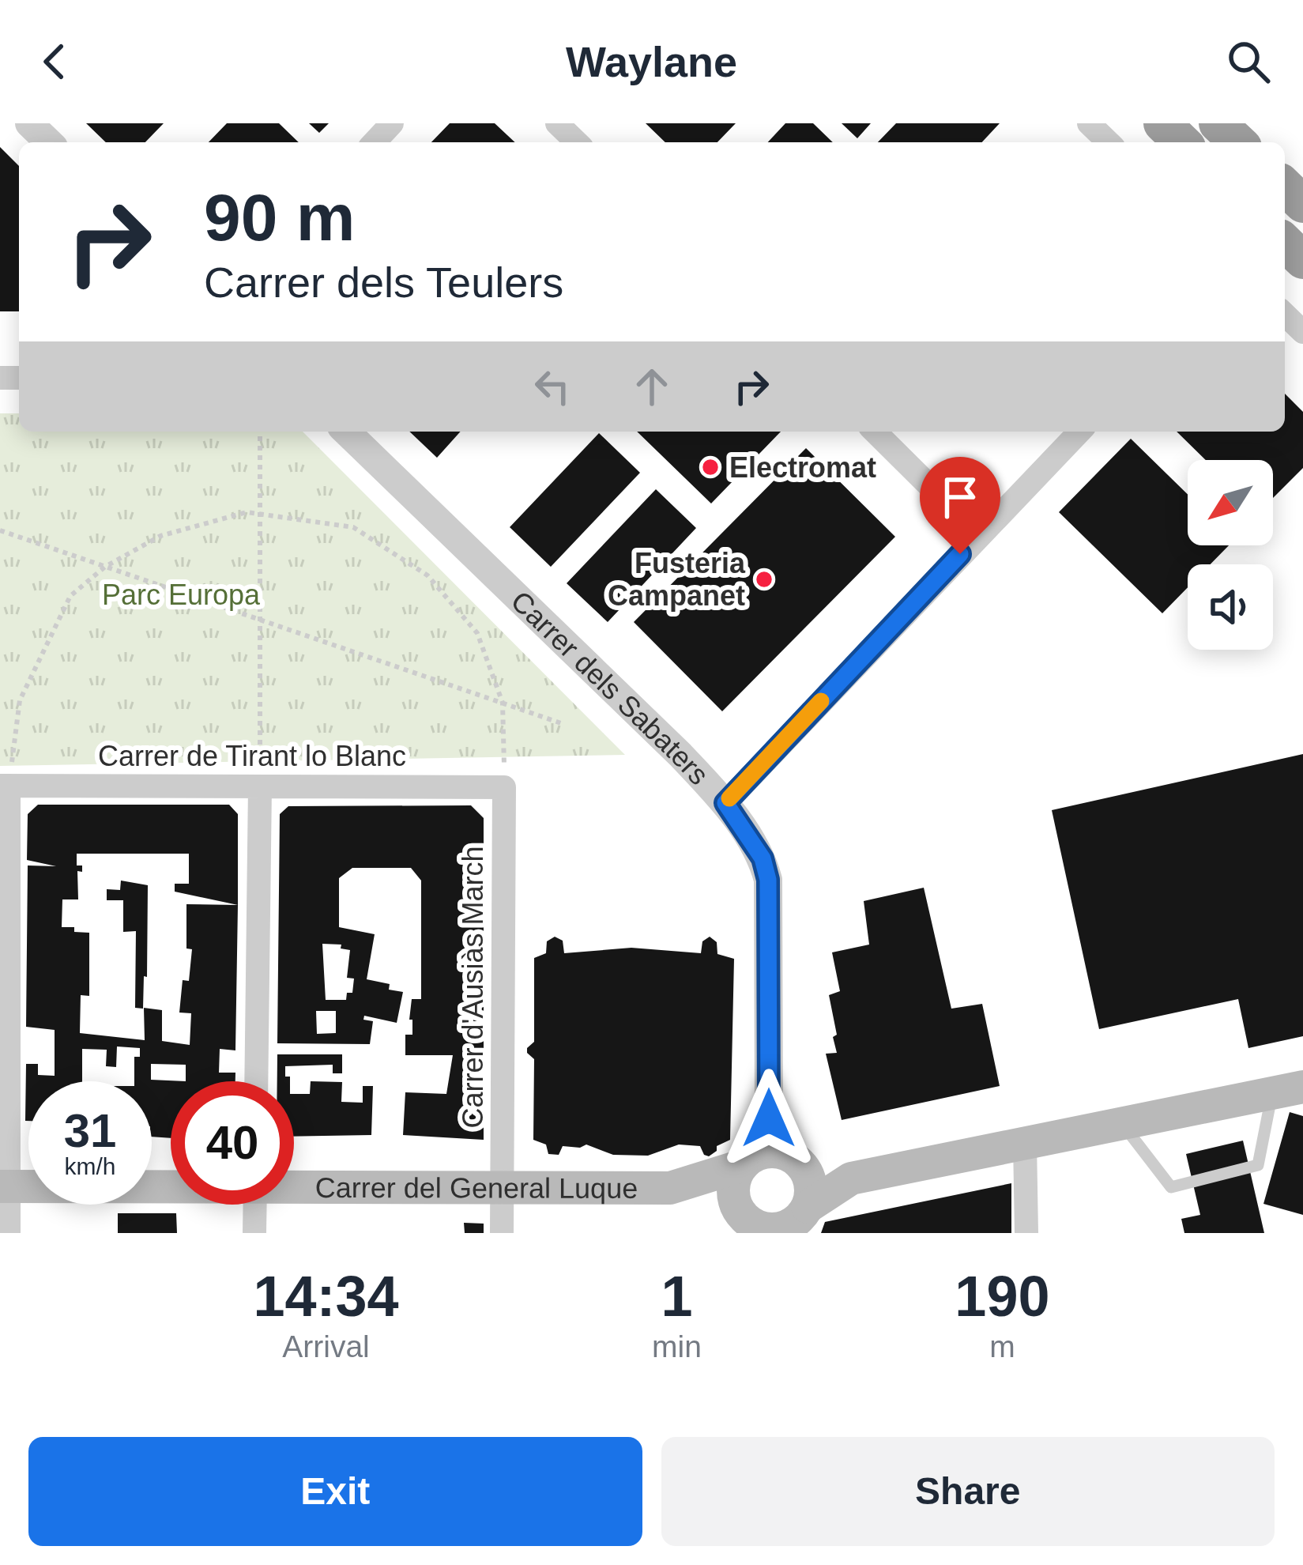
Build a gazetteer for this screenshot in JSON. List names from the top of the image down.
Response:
{
  "streets": {
    "main road": ["Carrer del General Luque"],
    "street": ["Carrer dels Sabaters", "Carrer de Tirant lo Blanc", "Carrer d'Ausiàs March"]
  },
  "crossings": [
    ["Carrer dels Sabaters", "Carrer del General Luque"],
    ["Carrer de Tirant lo Blanc", "Carrer d'Ausiàs March"],
    ["Carrer d'Ausiàs March", "Carrer del General Luque"]
  ],
  "parks": ["Parc Europa"],
  "places": ["Electromat", "Fusteria Campanet"],
  "north": "bottom left",
  "page": {
    "header": "Waylane",
    "turn": ["90 m", "Carrer dels Teulers"],
    "speed": "31 km/h",
    "limit": "40",
    "eta": [
      "14:34",
      "Arrival",
      "1",
      "min",
      "190",
      "m"
    ],
    "buttons": ["Exit", "Share"]
  }
}
